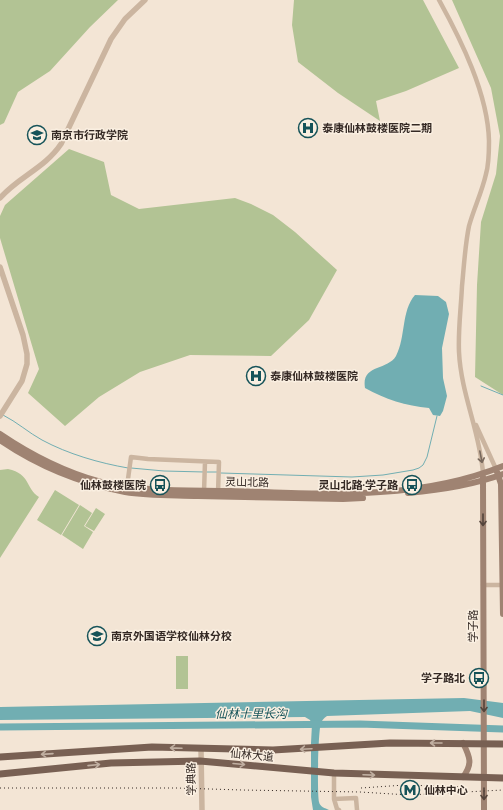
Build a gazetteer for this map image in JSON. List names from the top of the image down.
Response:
{
  "streets": {
    "main road": ["灵山北路", "学子路", "仙林大道"],
    "street": ["学典路"]
  },
  "crossings": [
    ["灵山北路", "学子路"],
    ["学子路", "仙林大道"],
    ["仙林大道", "学典路"]
  ],
  "water": ["仙林十里长沟"],
  "places": {
    "hospital": ["泰康仙林鼓楼医院二期", "泰康仙林鼓楼医院"],
    "school or university": ["南京市行政学院", "南京外国语学校仙林分校"],
    "bus stop": ["仙林鼓楼医院", "灵山北路·学子路", "学子路北"],
    "metro station": ["仙林中心"]
  }
}
